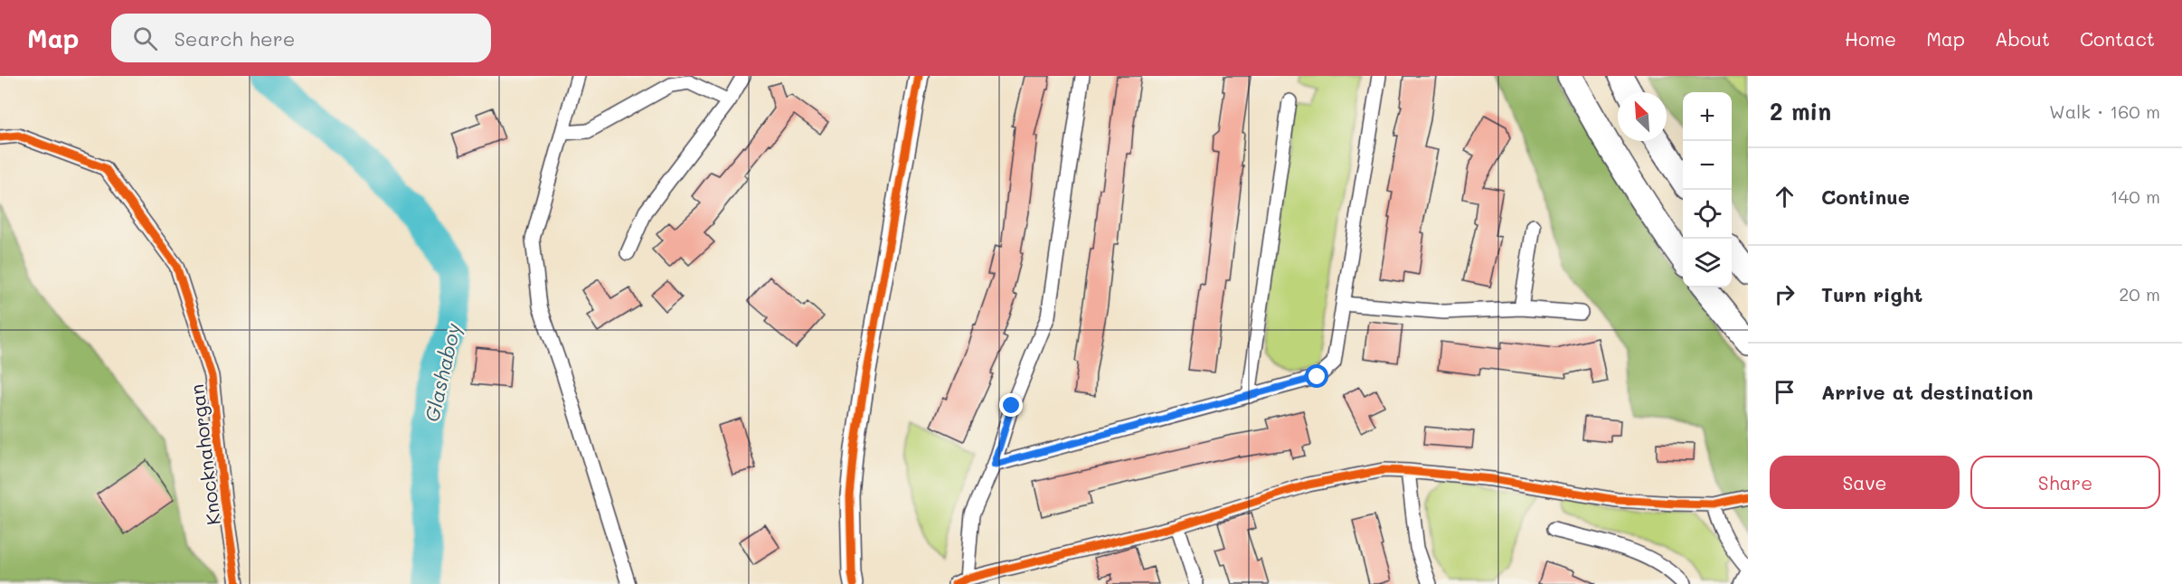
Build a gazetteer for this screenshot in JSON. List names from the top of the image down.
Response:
{
  "streets": {
    "street": ["Knocknahorgan"]
  },
  "water": ["Glashaboy"],
  "north": "top left",
  "page": {
    "header": "Map",
    "search": "Search here",
    "nav": [
      "Home",
      "Map",
      "About",
      "Contact"
    ],
    "heading": ["2 min", "Walk · 160 m"],
    "map_buttons": ["+", "−"],
    "list": [
      ["Continue", "140 m"],
      ["Turn right", "20 m"],
      "Arrive at destination"
    ],
    "buttons": ["Save", "Share"]
  }
}
